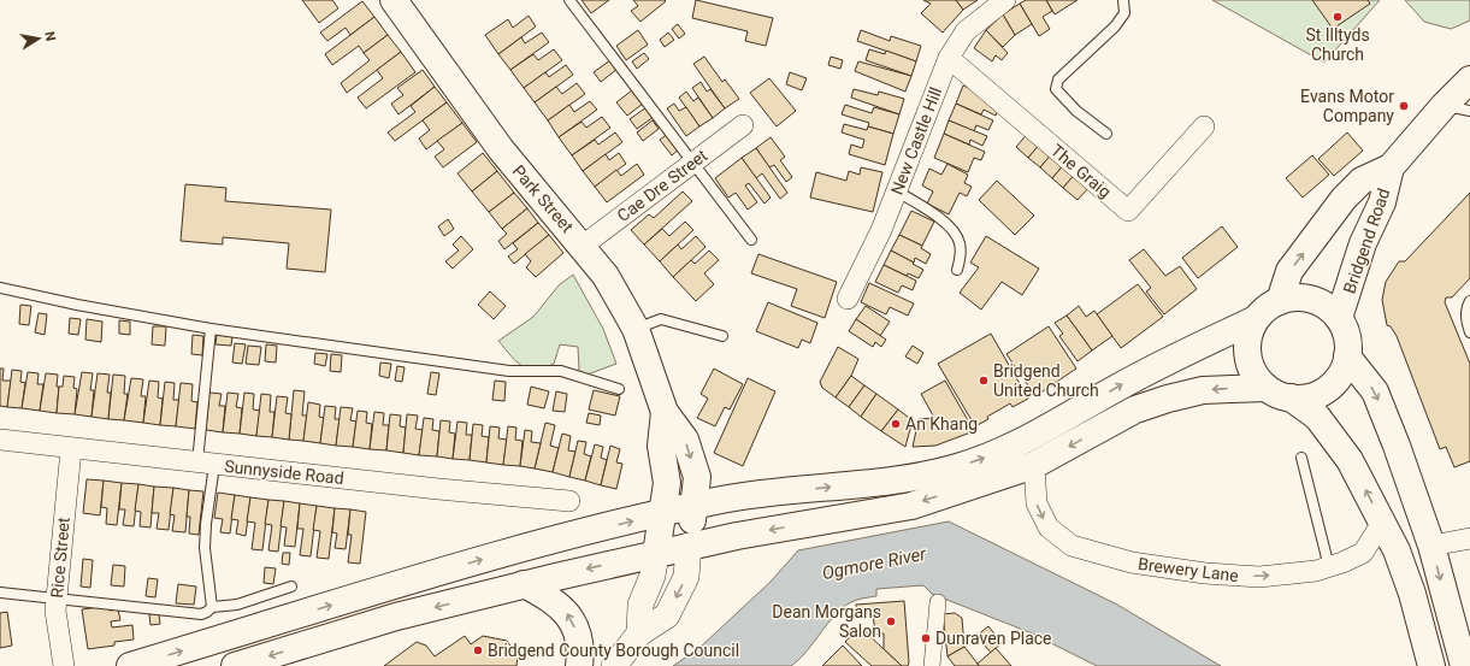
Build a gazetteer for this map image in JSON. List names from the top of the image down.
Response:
{
  "streets": {
    "main road": ["Park Street", "Bridgend Road"],
    "street": [
      "New Castle Hill",
      "The Graig",
      "Cae Dre Street",
      "Sunnyside Road",
      "Rice Street",
      "Brewery Lane"
    ]
  },
  "crossings": [
    ["New Castle Hill", "The Graig"],
    ["Cae Dre Street", "Park Street"],
    ["Sunnyside Road", "Rice Street"]
  ],
  "one_way": ["Brewery Lane"],
  "water": ["Ogmore River"],
  "places": [
    "St Illtyds Church",
    "Evans Motor Company",
    "Bridgend United Church",
    "An Khang",
    "Dean Morgans Salon",
    "Dunraven Place",
    "Bridgend County Borough Council"
  ],
  "north": "right"
}
